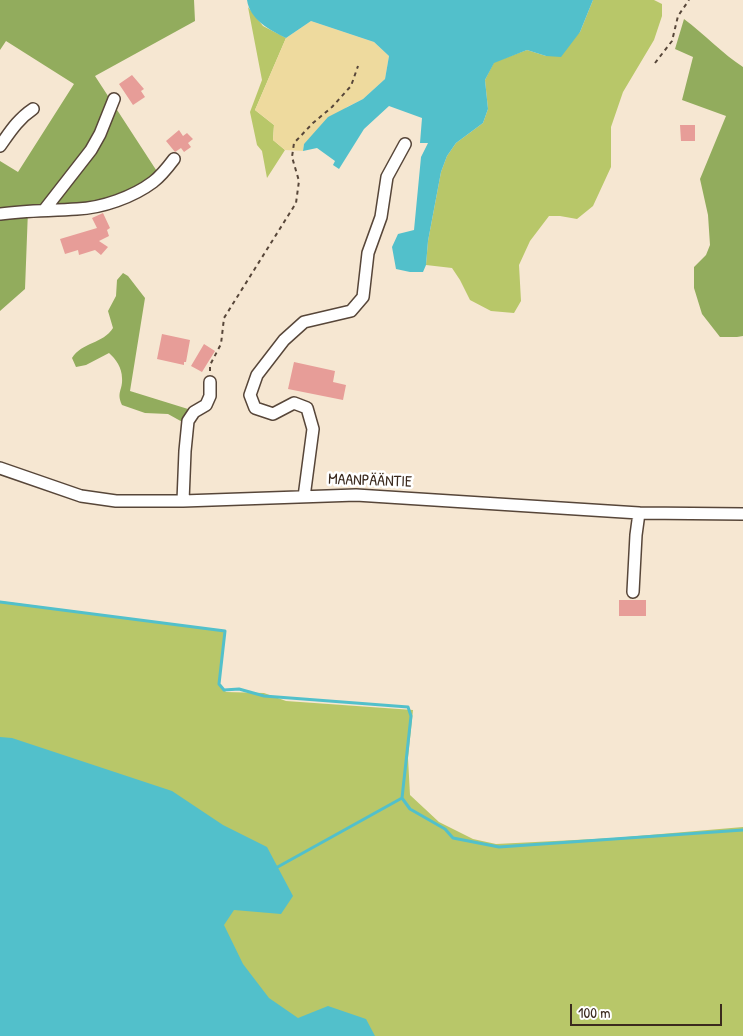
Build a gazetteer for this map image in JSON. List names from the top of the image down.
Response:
{
  "streets": {
    "street": ["MAANPÄÄNTIE"]
  },
  "scale_bar": "100 m"
}
